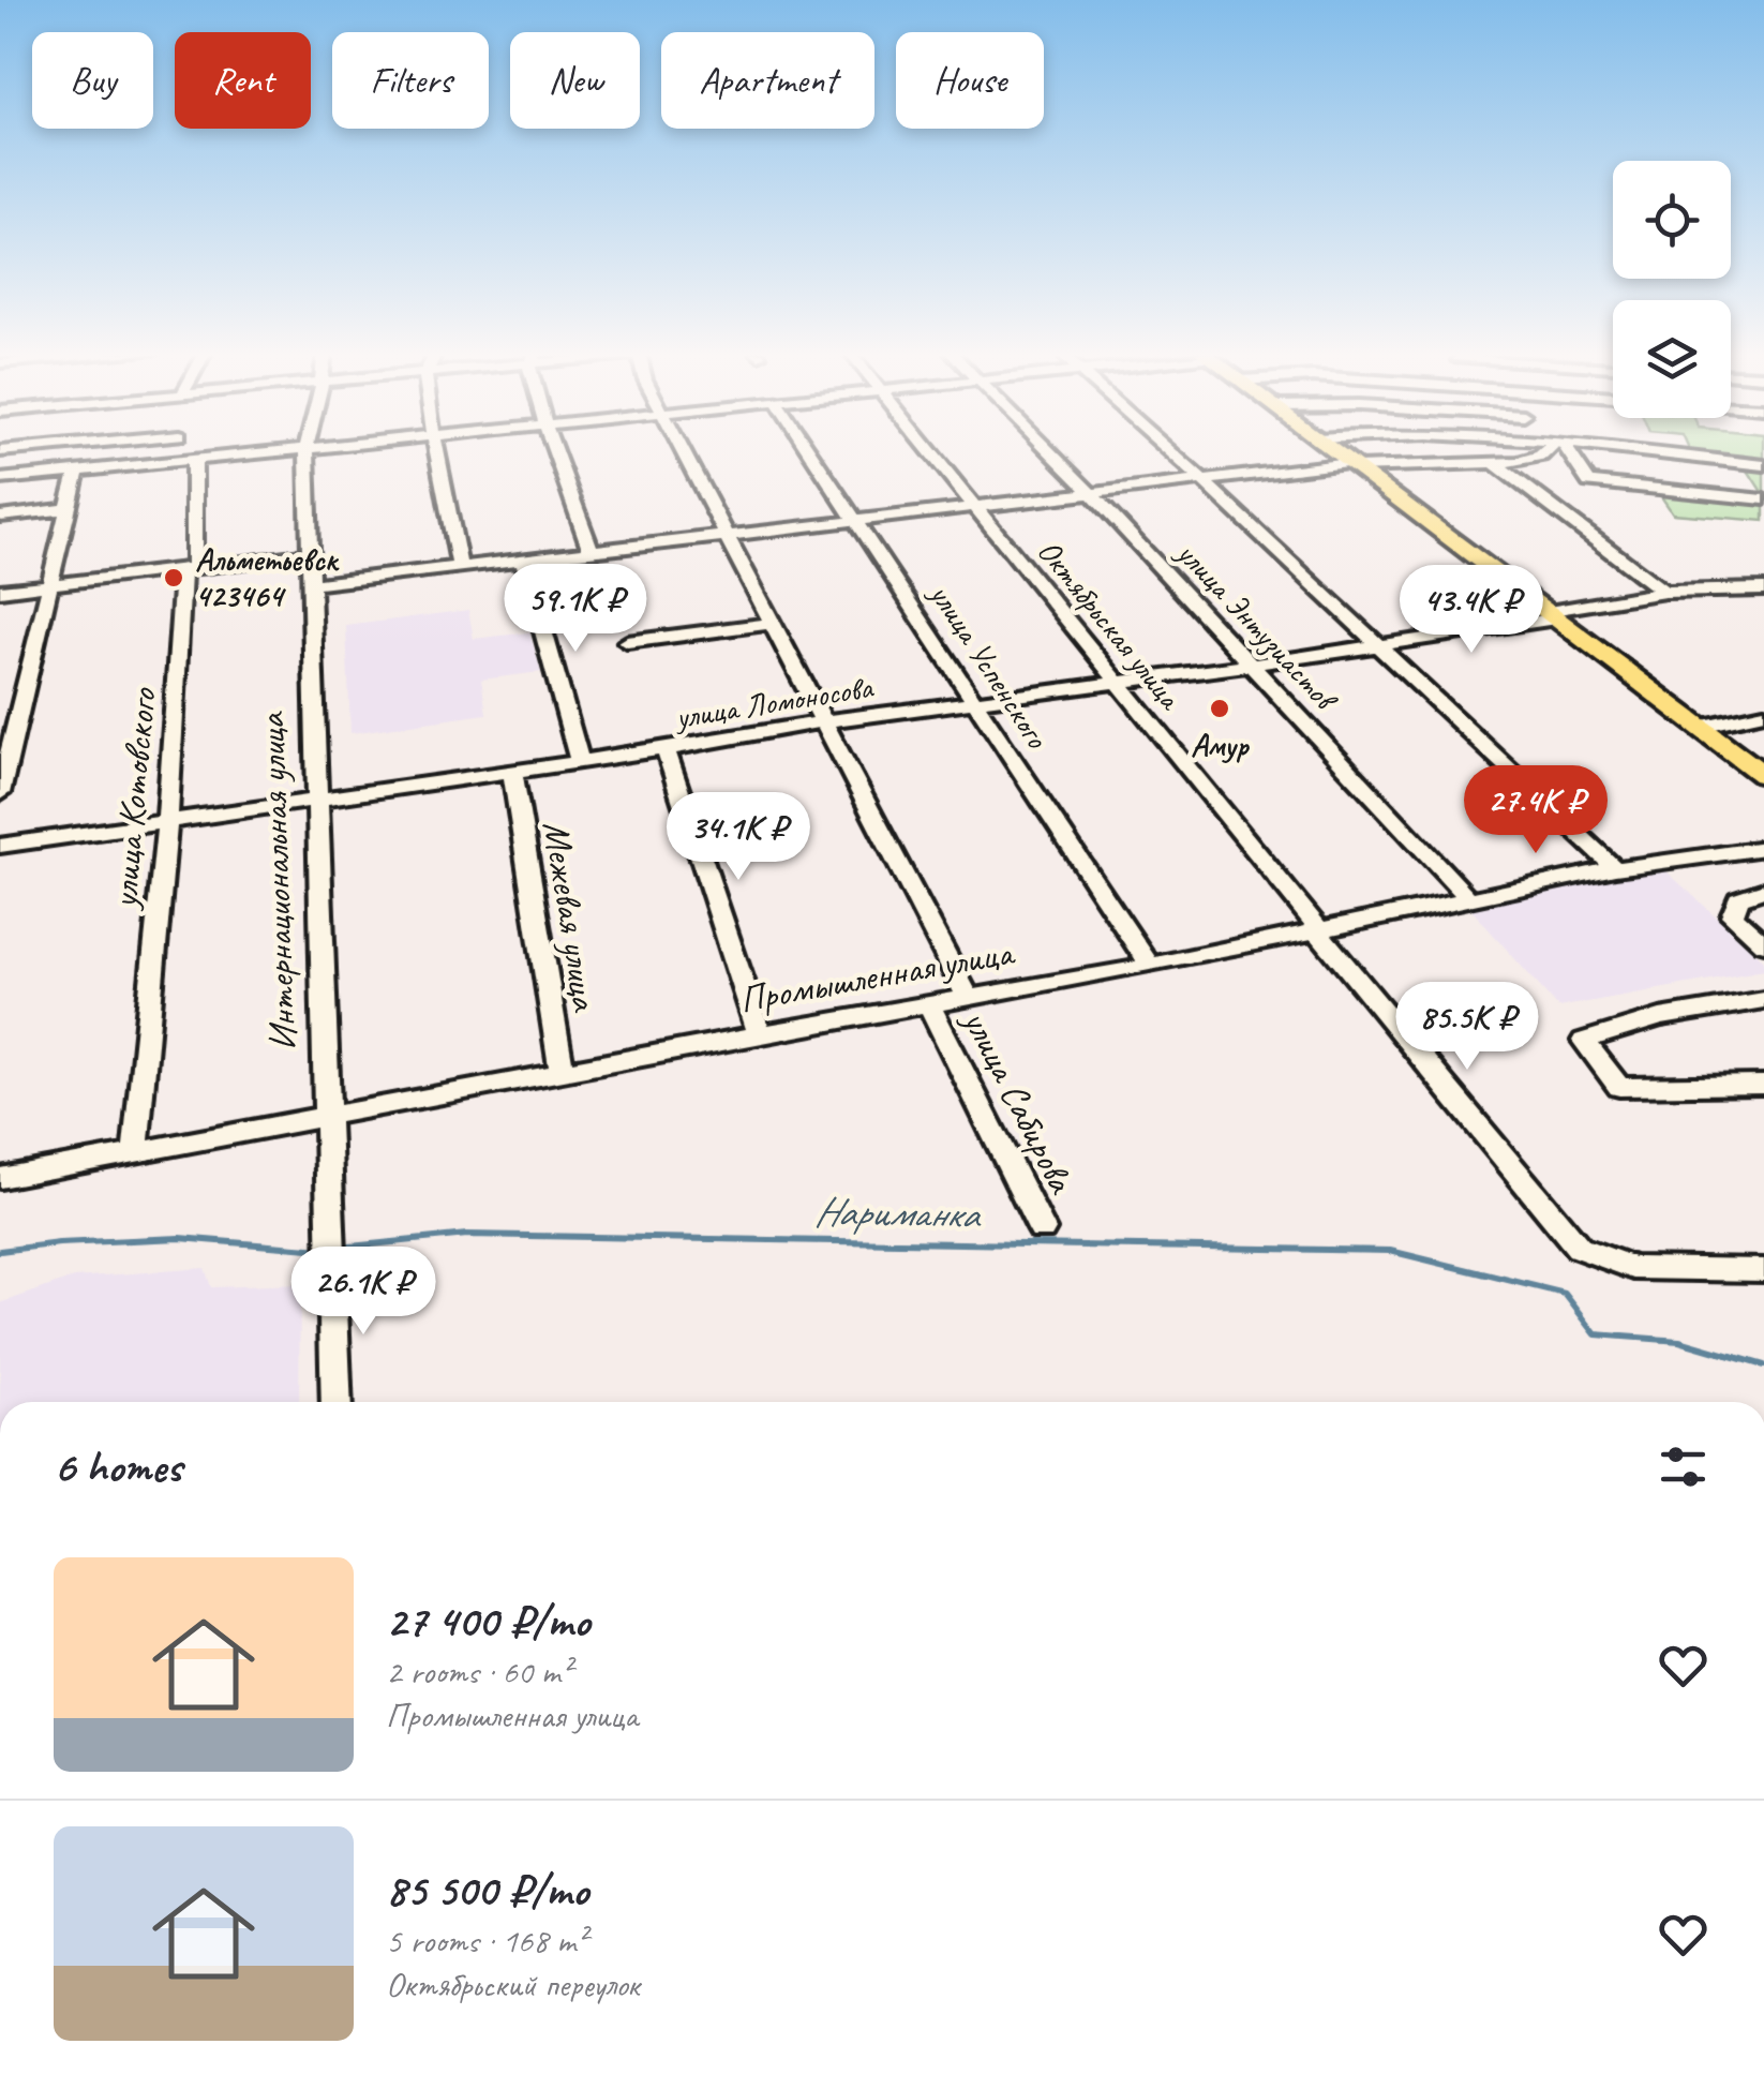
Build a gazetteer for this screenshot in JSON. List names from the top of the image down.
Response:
{
  "streets": {
    "street": [
      "Октябрьская улица",
      "улица Энтузиастов",
      "улица Успенского",
      "улица Ломоносова",
      "улица Котовского",
      "Интернациональная улица",
      "Межевая улица",
      "Промышленная улица",
      "улица Сабирова"
    ]
  },
  "crossings": [
    ["Октябрьская улица", "улица Ломоносова"],
    ["Октябрьская улица", "Промышленная улица"],
    ["улица Энтузиастов", "улица Ломоносова"],
    ["улица Энтузиастов", "Промышленная улица"],
    ["улица Успенского", "улица Ломоносова"],
    ["улица Успенского", "Промышленная улица"],
    ["улица Ломоносова", "улица Котовского"],
    ["улица Ломоносова", "Интернациональная улица"],
    ["улица Ломоносова", "Межевая улица"],
    ["улица Котовского", "Промышленная улица"],
    ["Интернациональная улица", "Промышленная улица"],
    ["Межевая улица", "Промышленная улица"],
    ["Промышленная улица", "улица Сабирова"]
  ],
  "water": ["Нариманка"],
  "places": ["Альметьевск 423464", "Амур"],
  "page": {
    "chip": [
      "Buy",
      "Rent",
      "Filters",
      "New",
      "Apartment",
      "House"
    ],
    "price": [
      "59.1K ₽",
      "43.4K ₽",
      "27.4K ₽",
      "34.1K ₽",
      "85.5K ₽",
      "26.1K ₽"
    ],
    "heading": "6 homes",
    "list": [
      {
        "name": "27 400 ₽/mo",
        "note": "2 rooms · 60 m² · Промышленная улица"
      },
      {
        "name": "85 500 ₽/mo",
        "note": "5 rooms · 168 m² · Октябрьский переулок"
      }
    ]
  }
}
